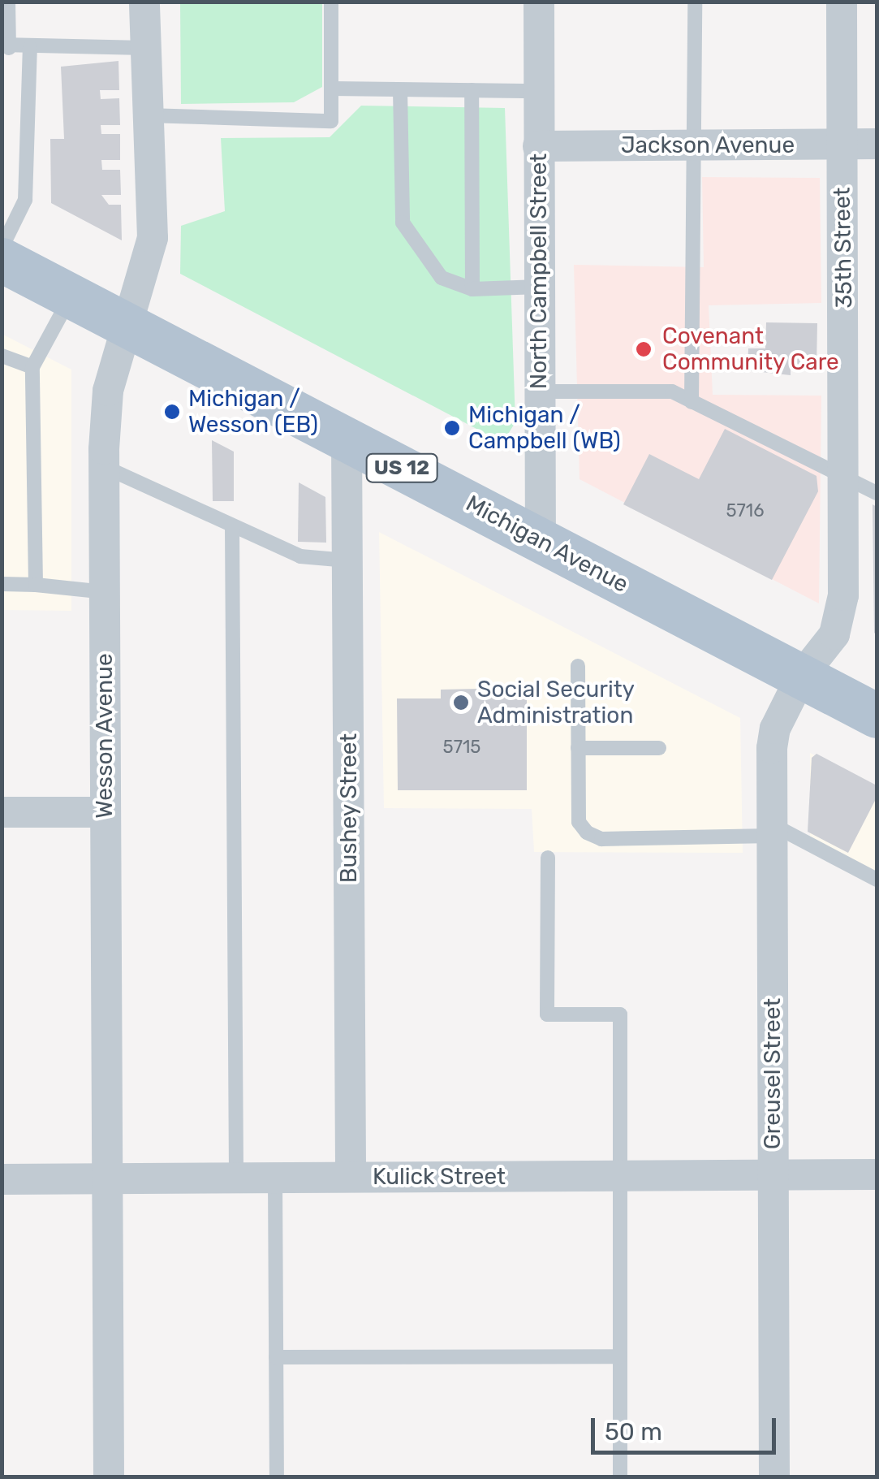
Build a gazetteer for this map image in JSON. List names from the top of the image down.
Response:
{
  "streets": {
    "main road": ["US 12", "Michigan Avenue"],
    "street": [
      "Jackson Avenue",
      "35th Street",
      "North Campbell Street",
      "Wesson Avenue",
      "Bushey Street",
      "Greusel Street",
      "Kulick Street"
    ]
  },
  "crossings": [
    ["Jackson Avenue", "35th Street"],
    ["Jackson Avenue", "North Campbell Street"],
    ["35th Street", "Michigan Avenue"],
    ["35th Street", "Greusel Street"],
    ["North Campbell Street", "Michigan Avenue"],
    ["Michigan Avenue", "Wesson Avenue"],
    ["Michigan Avenue", "Bushey Street"],
    ["Michigan Avenue", "Greusel Street"],
    ["Wesson Avenue", "Kulick Street"],
    ["Bushey Street", "Kulick Street"],
    ["Greusel Street", "Kulick Street"]
  ],
  "places": [
    "Covenant Community Care",
    "Michigan / Wesson (EB)",
    "Michigan / Campbell (WB)",
    "Social Security Administration"
  ],
  "house_numbers": ["5716", "5715"],
  "scale_bar": "50 m"
}
